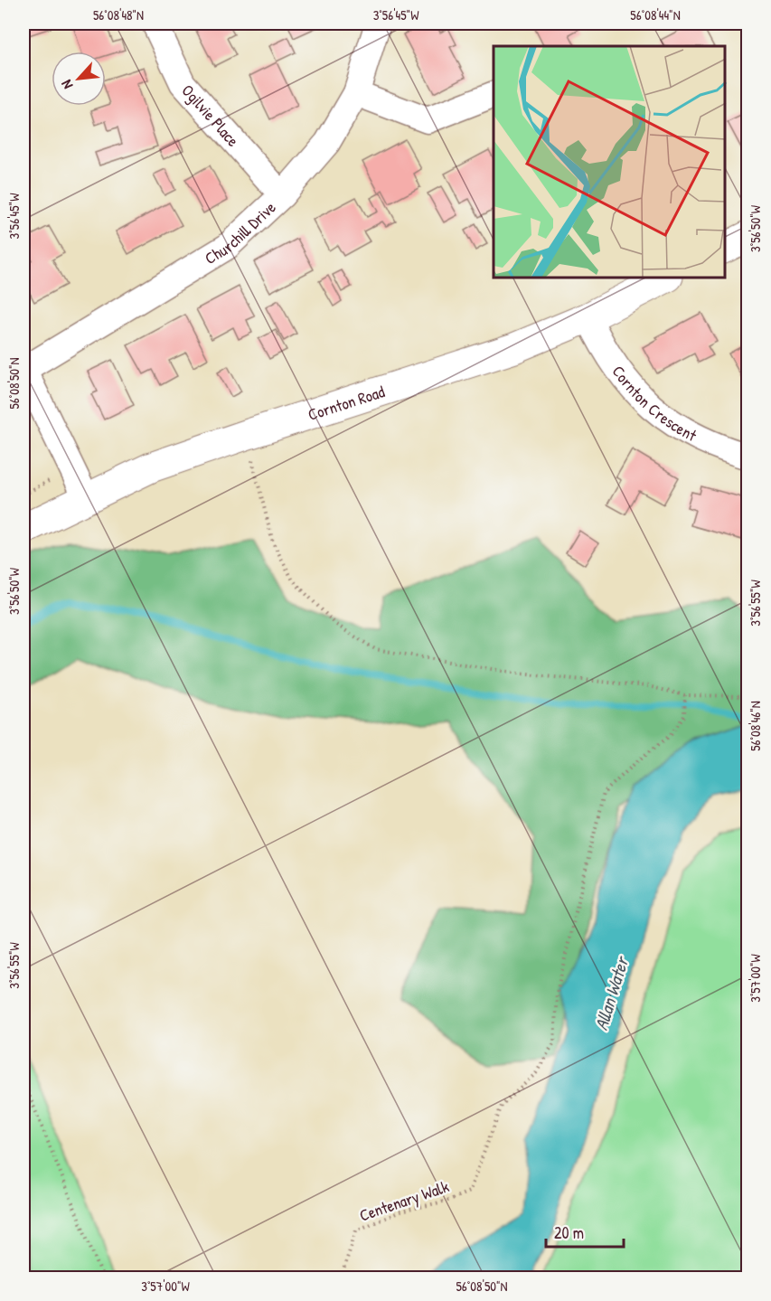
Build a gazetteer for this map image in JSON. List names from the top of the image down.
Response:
{
  "streets": {
    "main road": ["Cornton Road"],
    "street": ["Ogilvie Place", "Churchill Drive", "Cornton Crescent"],
    "path": ["Centenary Walk"]
  },
  "crossings": [
    ["Ogilvie Place", "Churchill Drive"],
    ["Cornton Crescent", "Cornton Road"]
  ],
  "water": ["Allan Water"],
  "scale_bar": "20 m",
  "north": "bottom left",
  "coordinates": [
    "56°08'48\"N",
    "3°56'45\"W",
    "56°08'44\"N",
    "3°56'50\"W",
    "56°08'50\"N",
    "3°56'55\"W",
    "56°08'46\"N",
    "3°57'00\"W"
  ]
}
